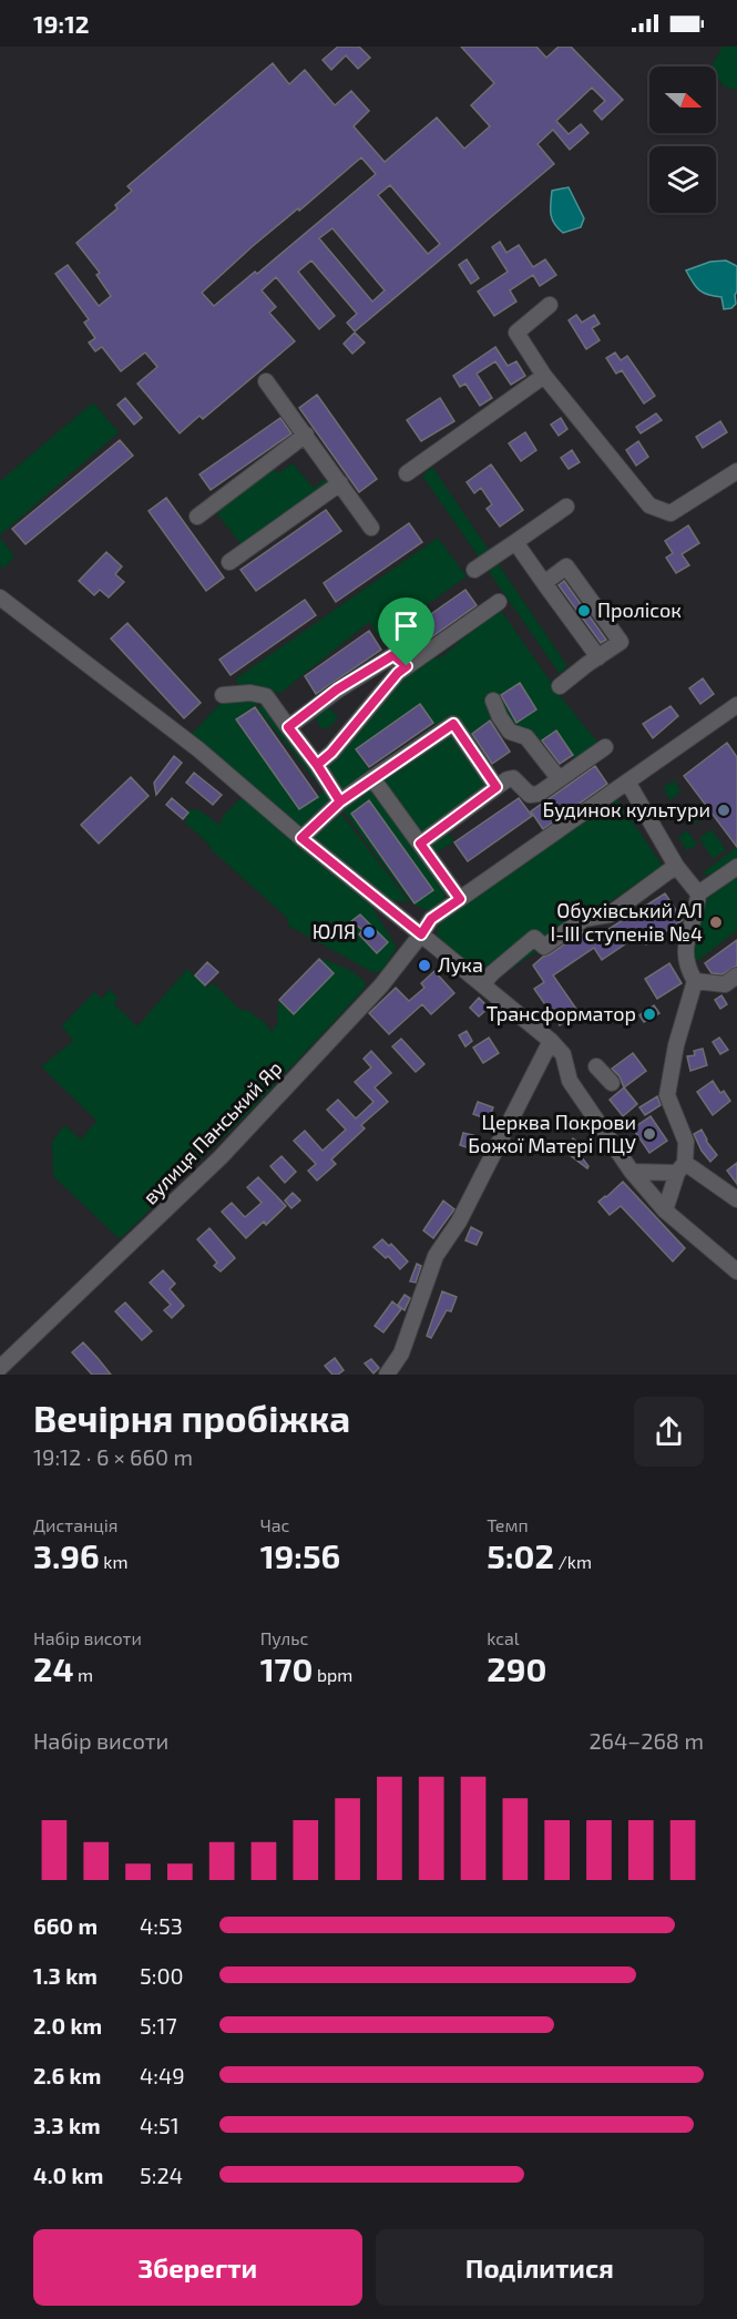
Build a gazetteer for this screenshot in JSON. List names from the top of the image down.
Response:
{
  "streets": {
    "street": ["вулиця Панський Яр"]
  },
  "places": [
    "Пролісок",
    "Будинок культури",
    "Обухівський АЛ І-ІІІ ступенів №4",
    "ЮЛЯ",
    "Лука",
    "Трансформатор",
    "Церква Покрови Божої Матері ПЦУ"
  ],
  "north": "right",
  "page": {
    "status": "19:12",
    "heading": ["Вечірня пробіжка", "19:12 · 6 × 660 m"],
    "stats": [
      ["Дистанція", "3.96 km"],
      ["Час", "19:56"],
      ["Темп", "5:02 /km"],
      ["Набір висоти", "24 m"],
      ["Пульс", "170 bpm"],
      ["kcal", "290"]
    ],
    "chart": ["Набір висоти", "264–268 m"],
    "list": [
      {
        "name": "660 m",
        "note": "4:53"
      },
      {
        "name": "1.3 km",
        "note": "5:00"
      },
      {
        "name": "2.0 km",
        "note": "5:17"
      },
      {
        "name": "2.6 km",
        "note": "4:49"
      },
      {
        "name": "3.3 km",
        "note": "4:51"
      },
      {
        "name": "4.0 km",
        "note": "5:24"
      }
    ],
    "buttons": ["Зберегти", "Поділитися"]
  }
}
